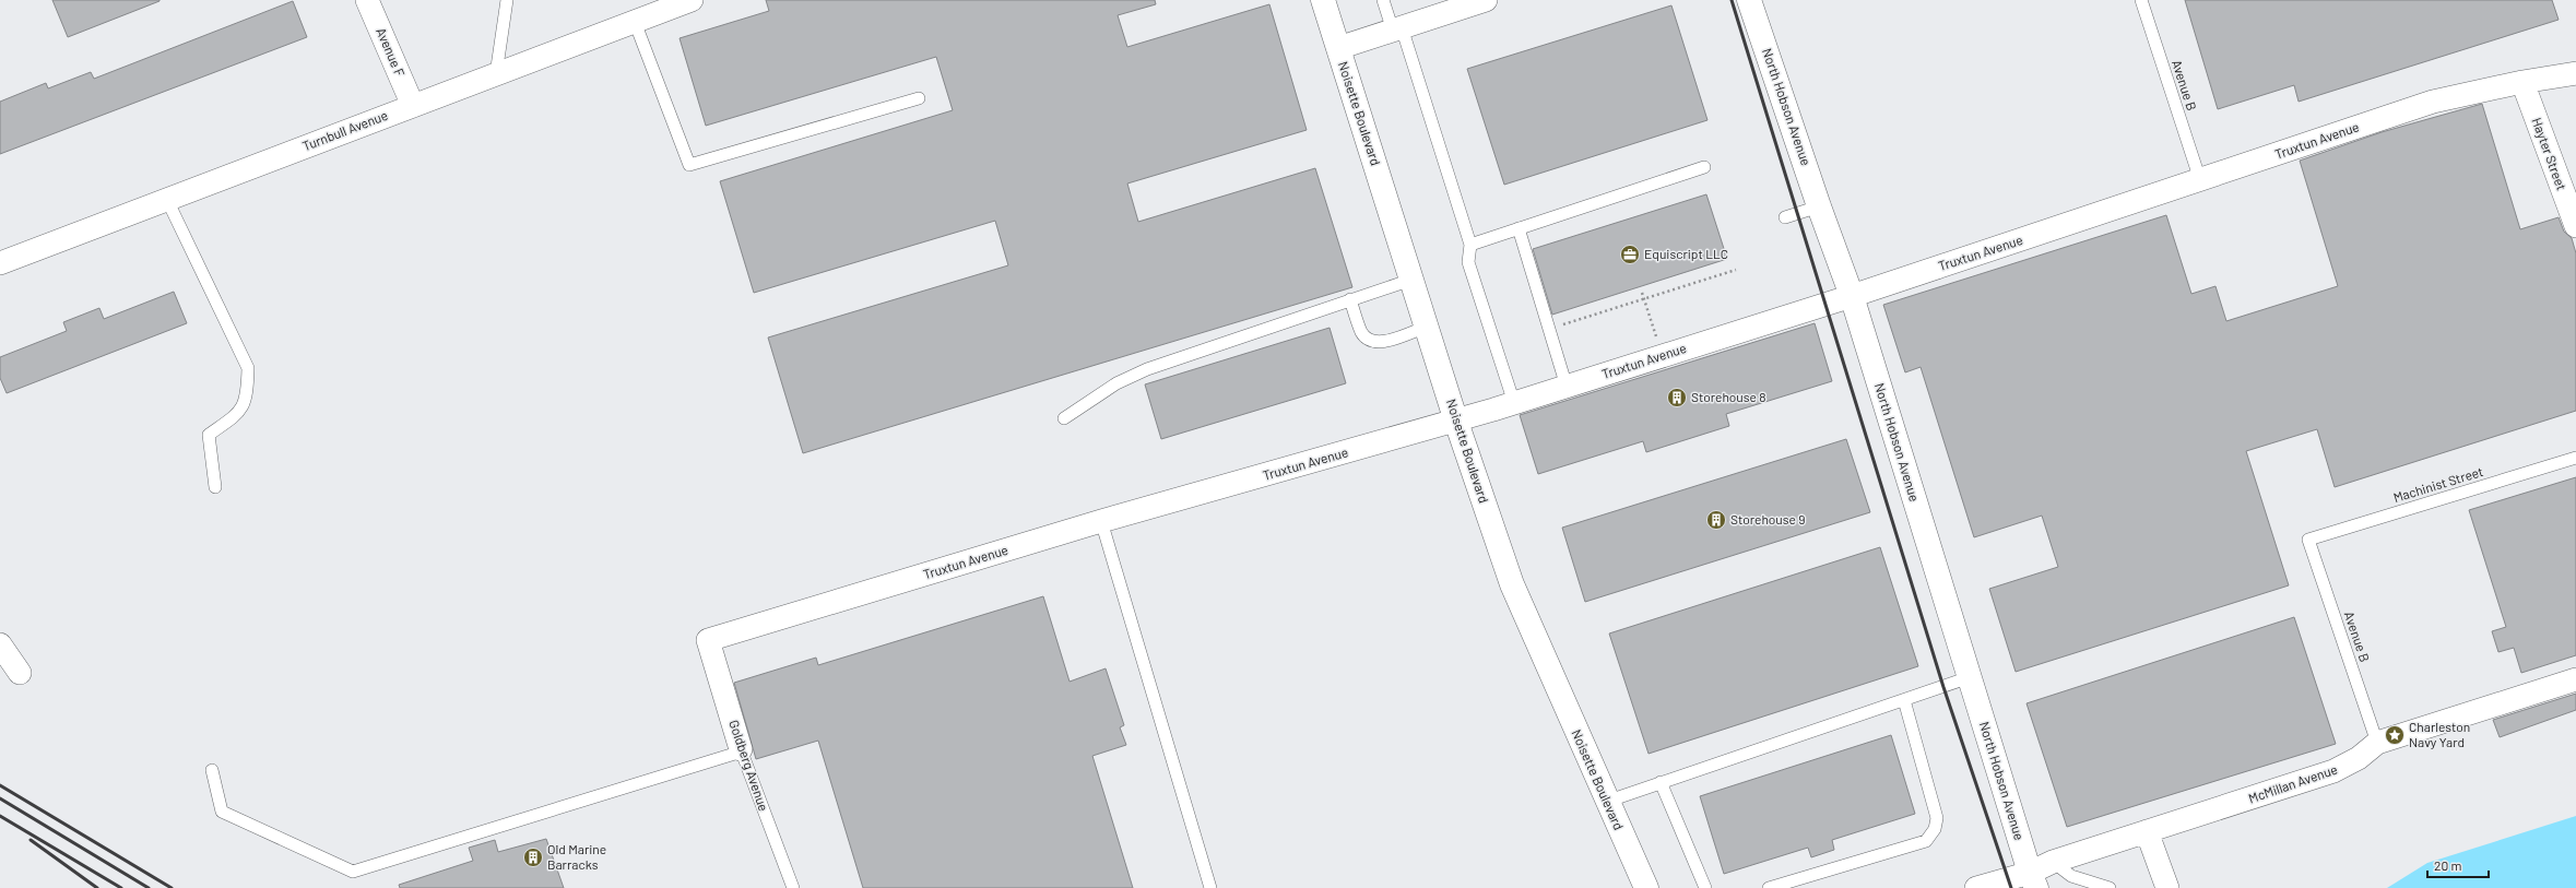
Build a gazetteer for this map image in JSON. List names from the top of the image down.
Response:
{
  "streets": {
    "street": [
      "Avenue F",
      "North Hobson Avenue",
      "Noisette Boulevard",
      "Turnbull Avenue",
      "Truxtun Avenue",
      "Hayter Street",
      "Goldberg Avenue",
      "McMillan Avenue"
    ],
    "lane": ["Avenue B", "Machinist Street"]
  },
  "crossings": [
    ["Avenue F", "Turnbull Avenue"],
    ["Avenue B", "Truxtun Avenue"],
    ["Avenue B", "Machinist Street"],
    ["Avenue B", "McMillan Avenue"],
    ["North Hobson Avenue", "Truxtun Avenue"],
    ["North Hobson Avenue", "McMillan Avenue"],
    ["Noisette Boulevard", "Truxtun Avenue"],
    ["Truxtun Avenue", "Hayter Street"],
    ["Truxtun Avenue", "Goldberg Avenue"]
  ],
  "places": {
    "office": ["Equiscript LLC"],
    "building": ["Storehouse 8", "Storehouse 9", "Old Marine Barracks"],
    "place": ["Charleston Navy Yard"]
  },
  "scale_bar": "20 m"
}
